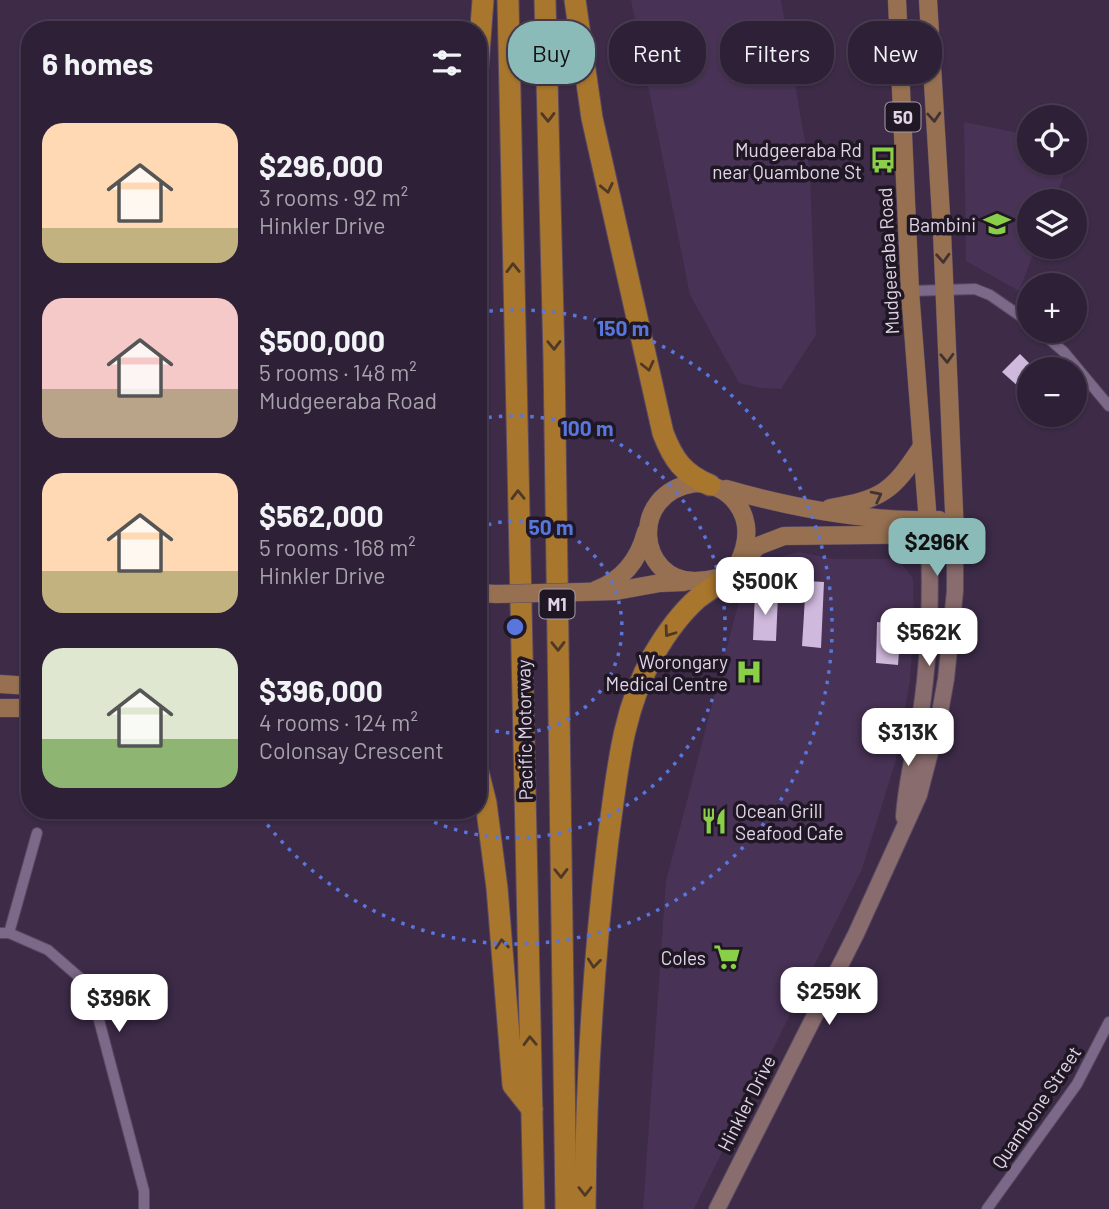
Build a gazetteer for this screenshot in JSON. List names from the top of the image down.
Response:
{
  "streets": {
    "highway": ["M1", "Pacific Motorway"],
    "main road": ["50", "Mudgeeraba Road", "Hinkler Drive"],
    "street": ["Quambone Street"]
  },
  "crossings": [
    ["50", "Hinkler Drive"],
    ["Mudgeeraba Road", "Hinkler Drive"]
  ],
  "places": {
    "bus stop": ["Mudgeeraba Rd near Quambone St"],
    "school or university": ["Bambini"],
    "hospital": ["Worongary Medical Centre"],
    "restaurant": ["Ocean Grill Seafood Cafe"],
    "supermarket": ["Coles"]
  },
  "page": {
    "chip": [
      "Buy",
      "Rent",
      "Filters",
      "New"
    ],
    "heading": "6 homes",
    "map_buttons": ["+", "−"],
    "list": [
      {
        "name": "$296,000",
        "note": "3 rooms · 92 m² · Hinkler Drive"
      },
      {
        "name": "$500,000",
        "note": "5 rooms · 148 m² · Mudgeeraba Road"
      },
      {
        "name": "$562,000",
        "note": "5 rooms · 168 m² · Hinkler Drive"
      },
      {
        "name": "$396,000",
        "note": "4 rooms · 124 m² · Colonsay Crescent"
      }
    ],
    "price": [
      "$296K",
      "$500K",
      "$562K",
      "$313K",
      "$259K",
      "$396K"
    ]
  },
  "rings": ["150 m", "100 m", "50 m"]
}
